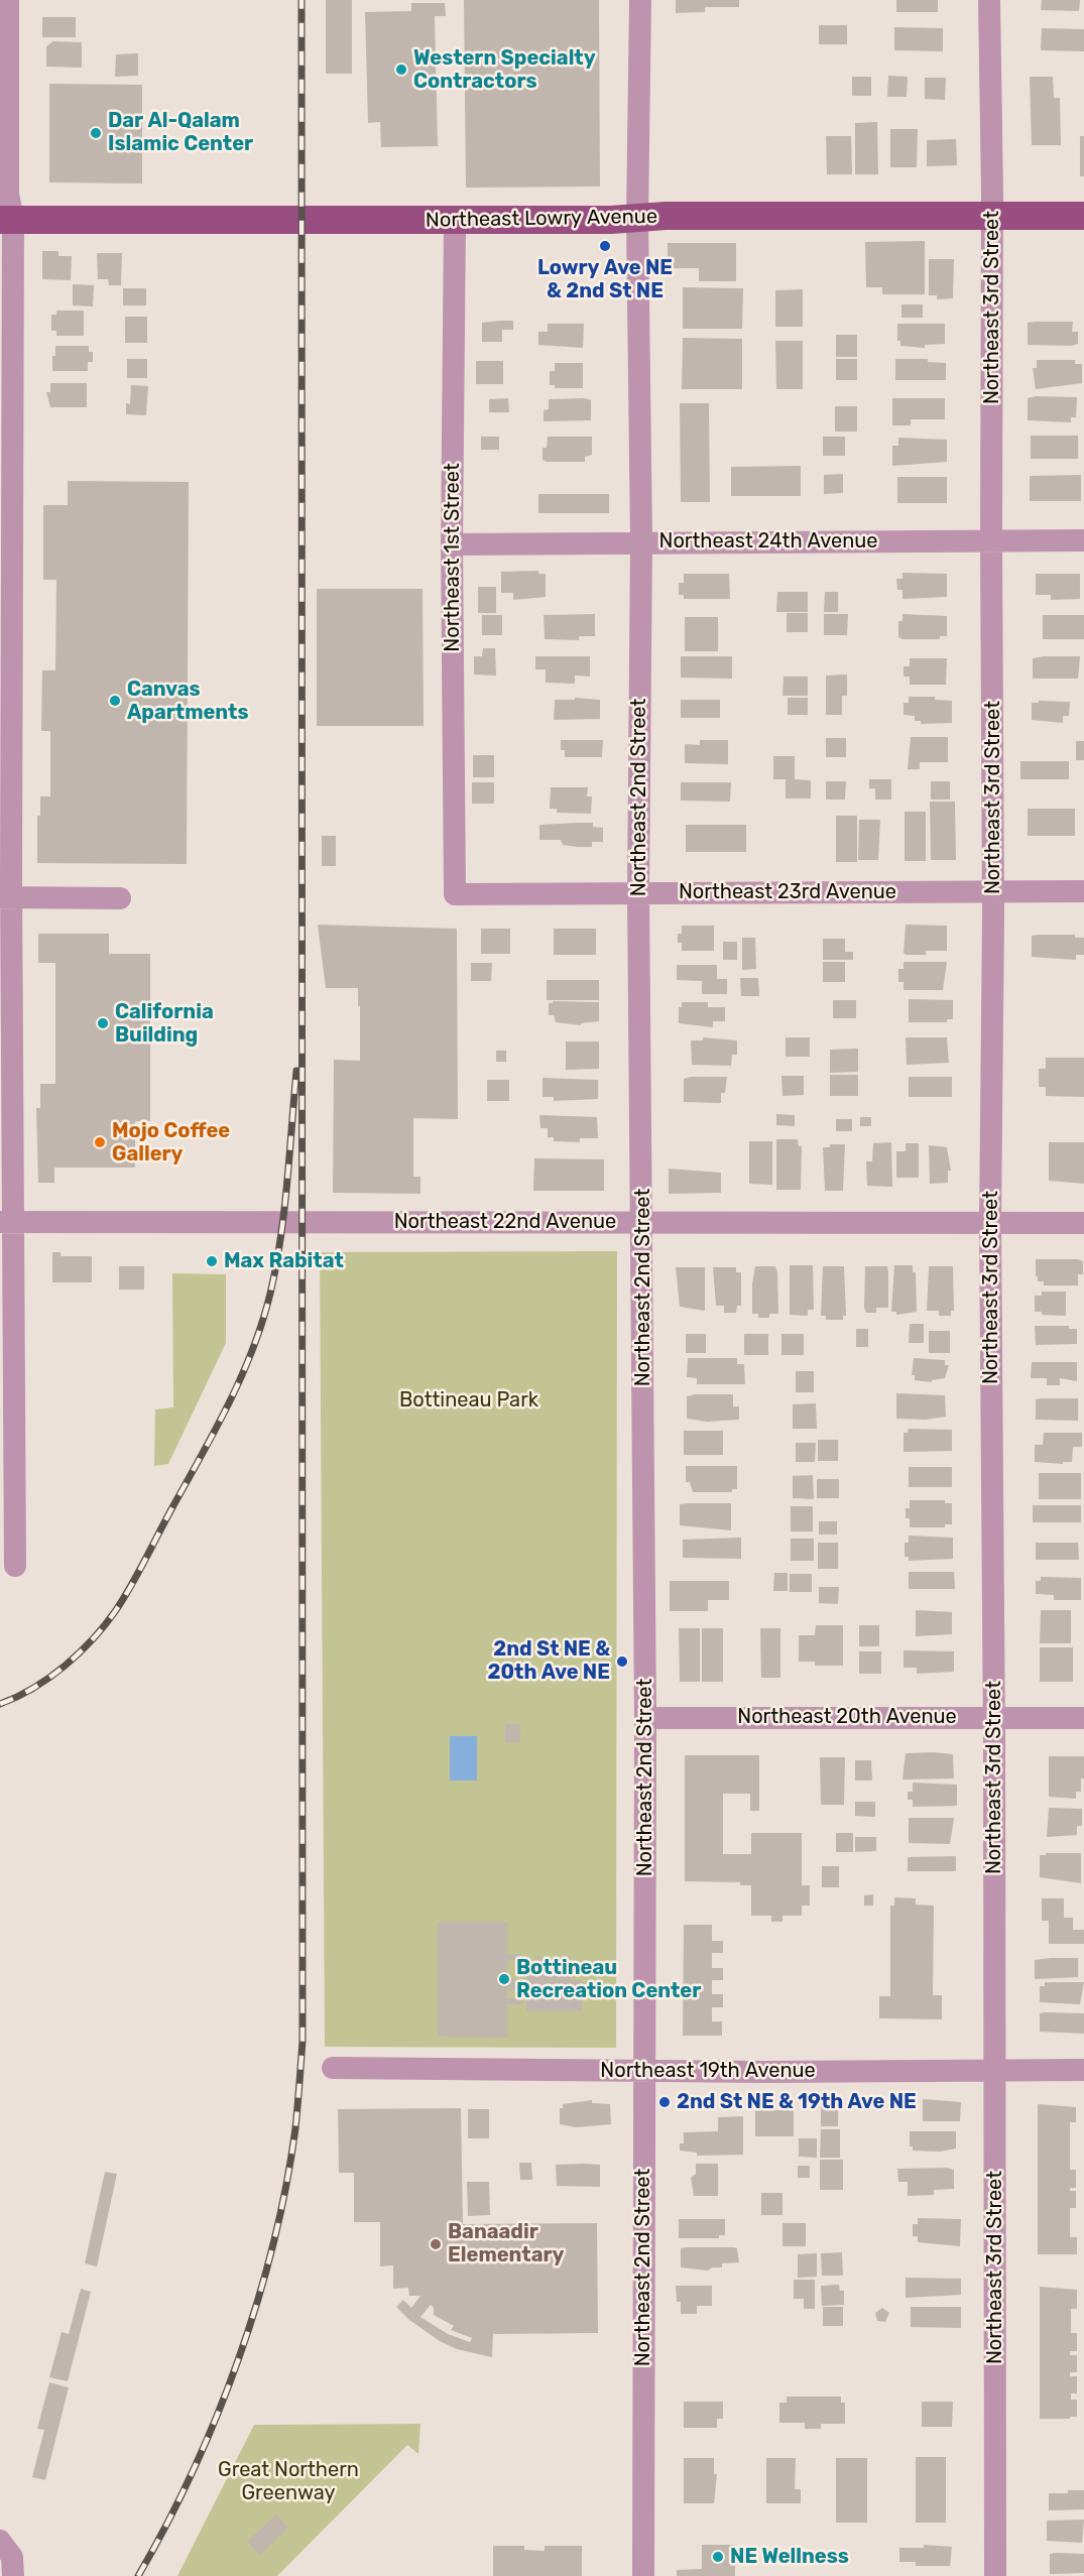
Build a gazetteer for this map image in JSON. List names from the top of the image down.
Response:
{
  "streets": {
    "main road": ["Northeast Lowry Avenue"],
    "street": [
      "Northeast 3rd Street",
      "Northeast 24th Avenue",
      "Northeast 1st Street",
      "Northeast 2nd Street",
      "Northeast 23rd Avenue",
      "Northeast 22nd Avenue",
      "Northeast 20th Avenue",
      "Northeast 19th Avenue"
    ]
  },
  "crossings": [
    ["Northeast Lowry Avenue", "Northeast 3rd Street"],
    ["Northeast Lowry Avenue", "Northeast 1st Street"],
    ["Northeast Lowry Avenue", "Northeast 2nd Street"],
    ["Northeast 3rd Street", "Northeast 24th Avenue"],
    ["Northeast 3rd Street", "Northeast 23rd Avenue"],
    ["Northeast 3rd Street", "Northeast 22nd Avenue"],
    ["Northeast 3rd Street", "Northeast 20th Avenue"],
    ["Northeast 3rd Street", "Northeast 19th Avenue"],
    ["Northeast 24th Avenue", "Northeast 1st Street"],
    ["Northeast 24th Avenue", "Northeast 2nd Street"],
    ["Northeast 1st Street", "Northeast 23rd Avenue"],
    ["Northeast 2nd Street", "Northeast 23rd Avenue"],
    ["Northeast 2nd Street", "Northeast 22nd Avenue"],
    ["Northeast 2nd Street", "Northeast 20th Avenue"],
    ["Northeast 2nd Street", "Northeast 19th Avenue"]
  ],
  "parks": ["Bottineau Park", "Great Northern Greenway"],
  "places": [
    "Western Specialty Contractors",
    "Dar Al-Qalam Islamic Center",
    "Lowry Ave NE & 2nd St NE",
    "Canvas Apartments",
    "California Building",
    "Mojo Coffee Gallery",
    "Max Rabitat",
    "2nd St NE & 20th Ave NE",
    "Bottineau Recreation Center",
    "2nd St NE & 19th Ave NE",
    "Banaadir Elementary",
    "NE Wellness"
  ]
}
